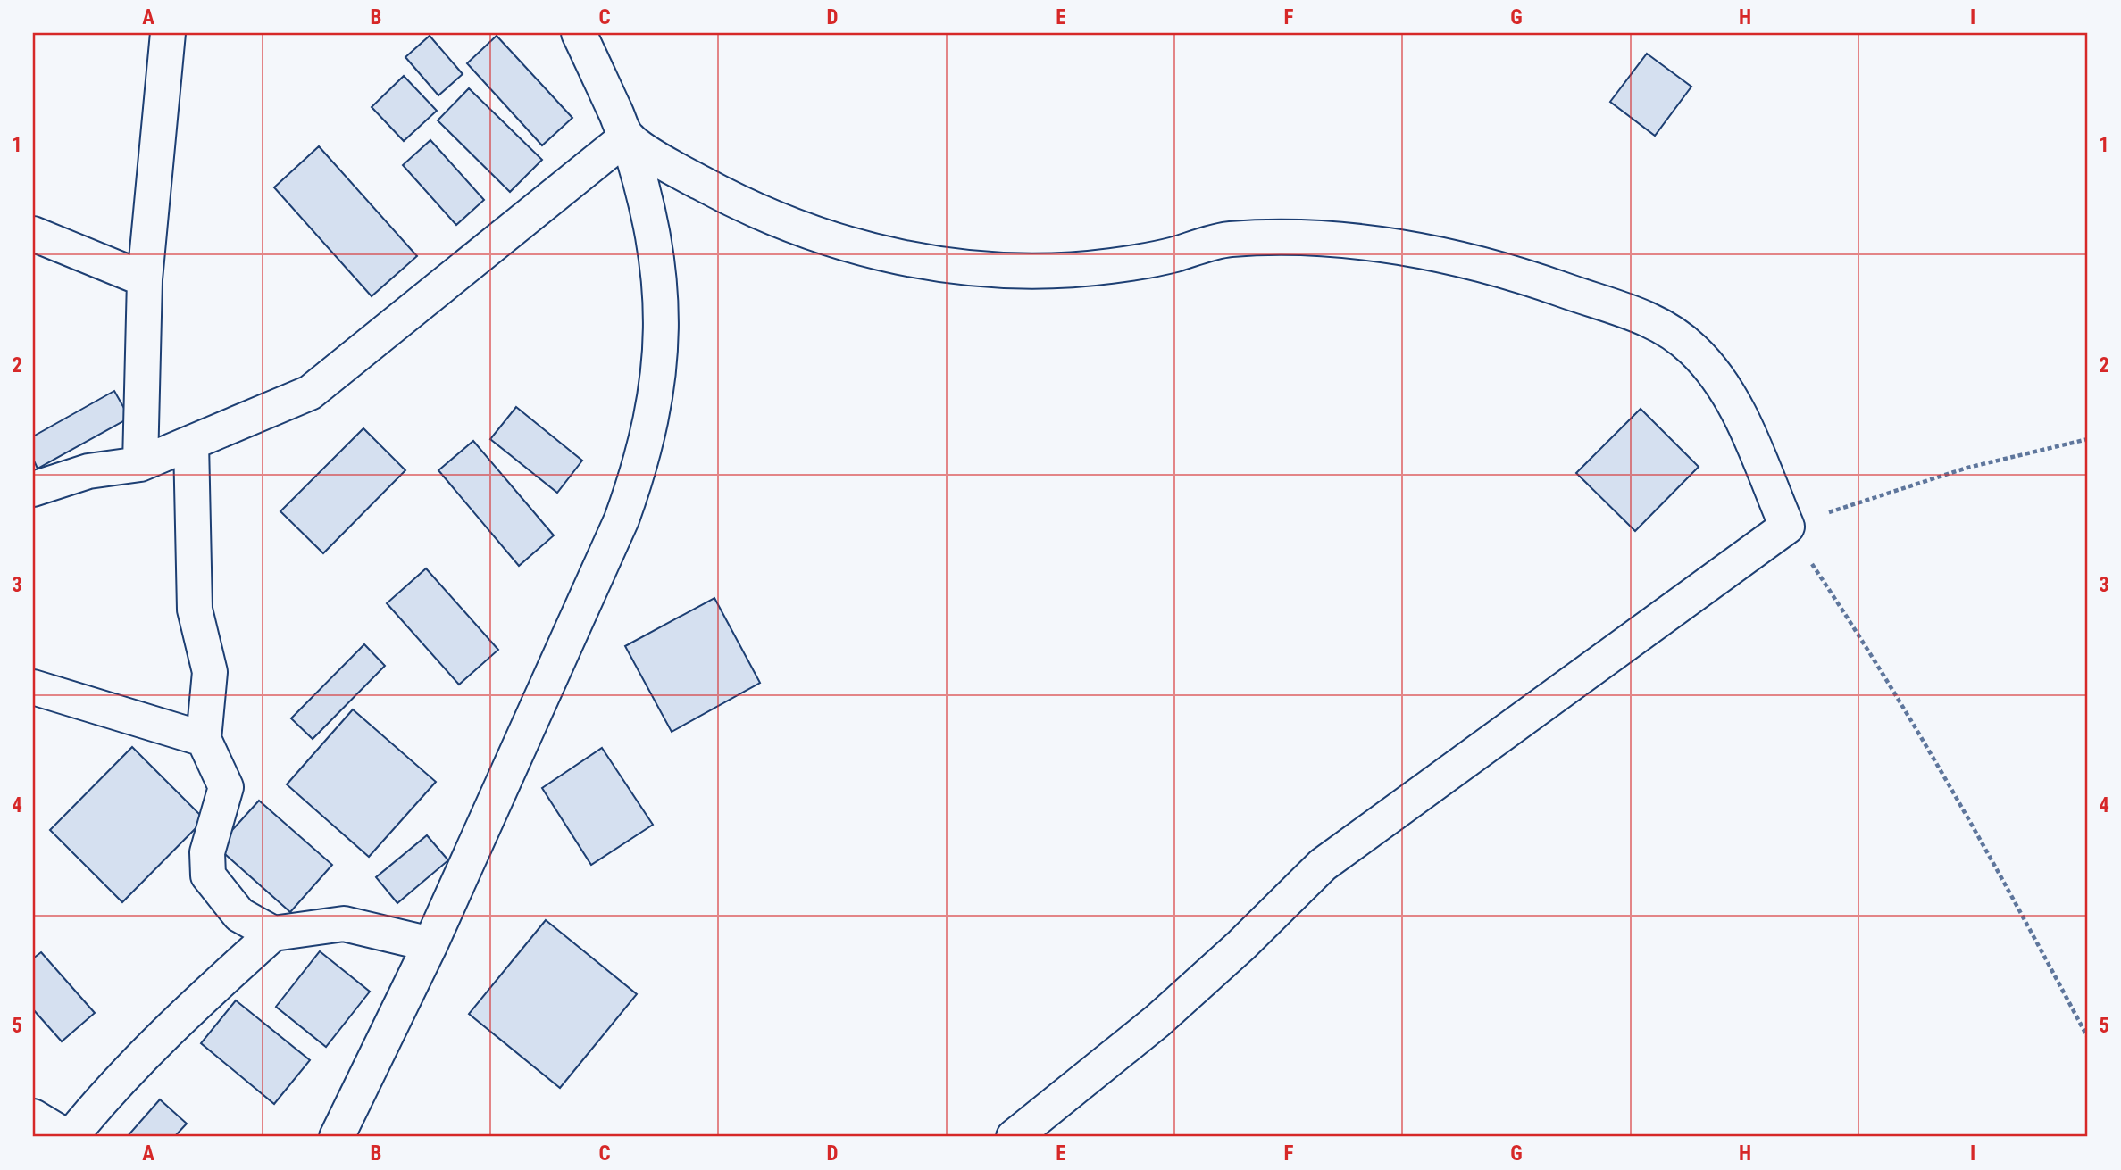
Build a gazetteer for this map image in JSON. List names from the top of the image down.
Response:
{
  "grid": {
    "columns": [
      "A",
      "B",
      "C",
      "D",
      "E",
      "F",
      "G",
      "H",
      "I"
    ],
    "rows": [
      "1",
      "2",
      "3",
      "4",
      "5"
    ]
  }
}
